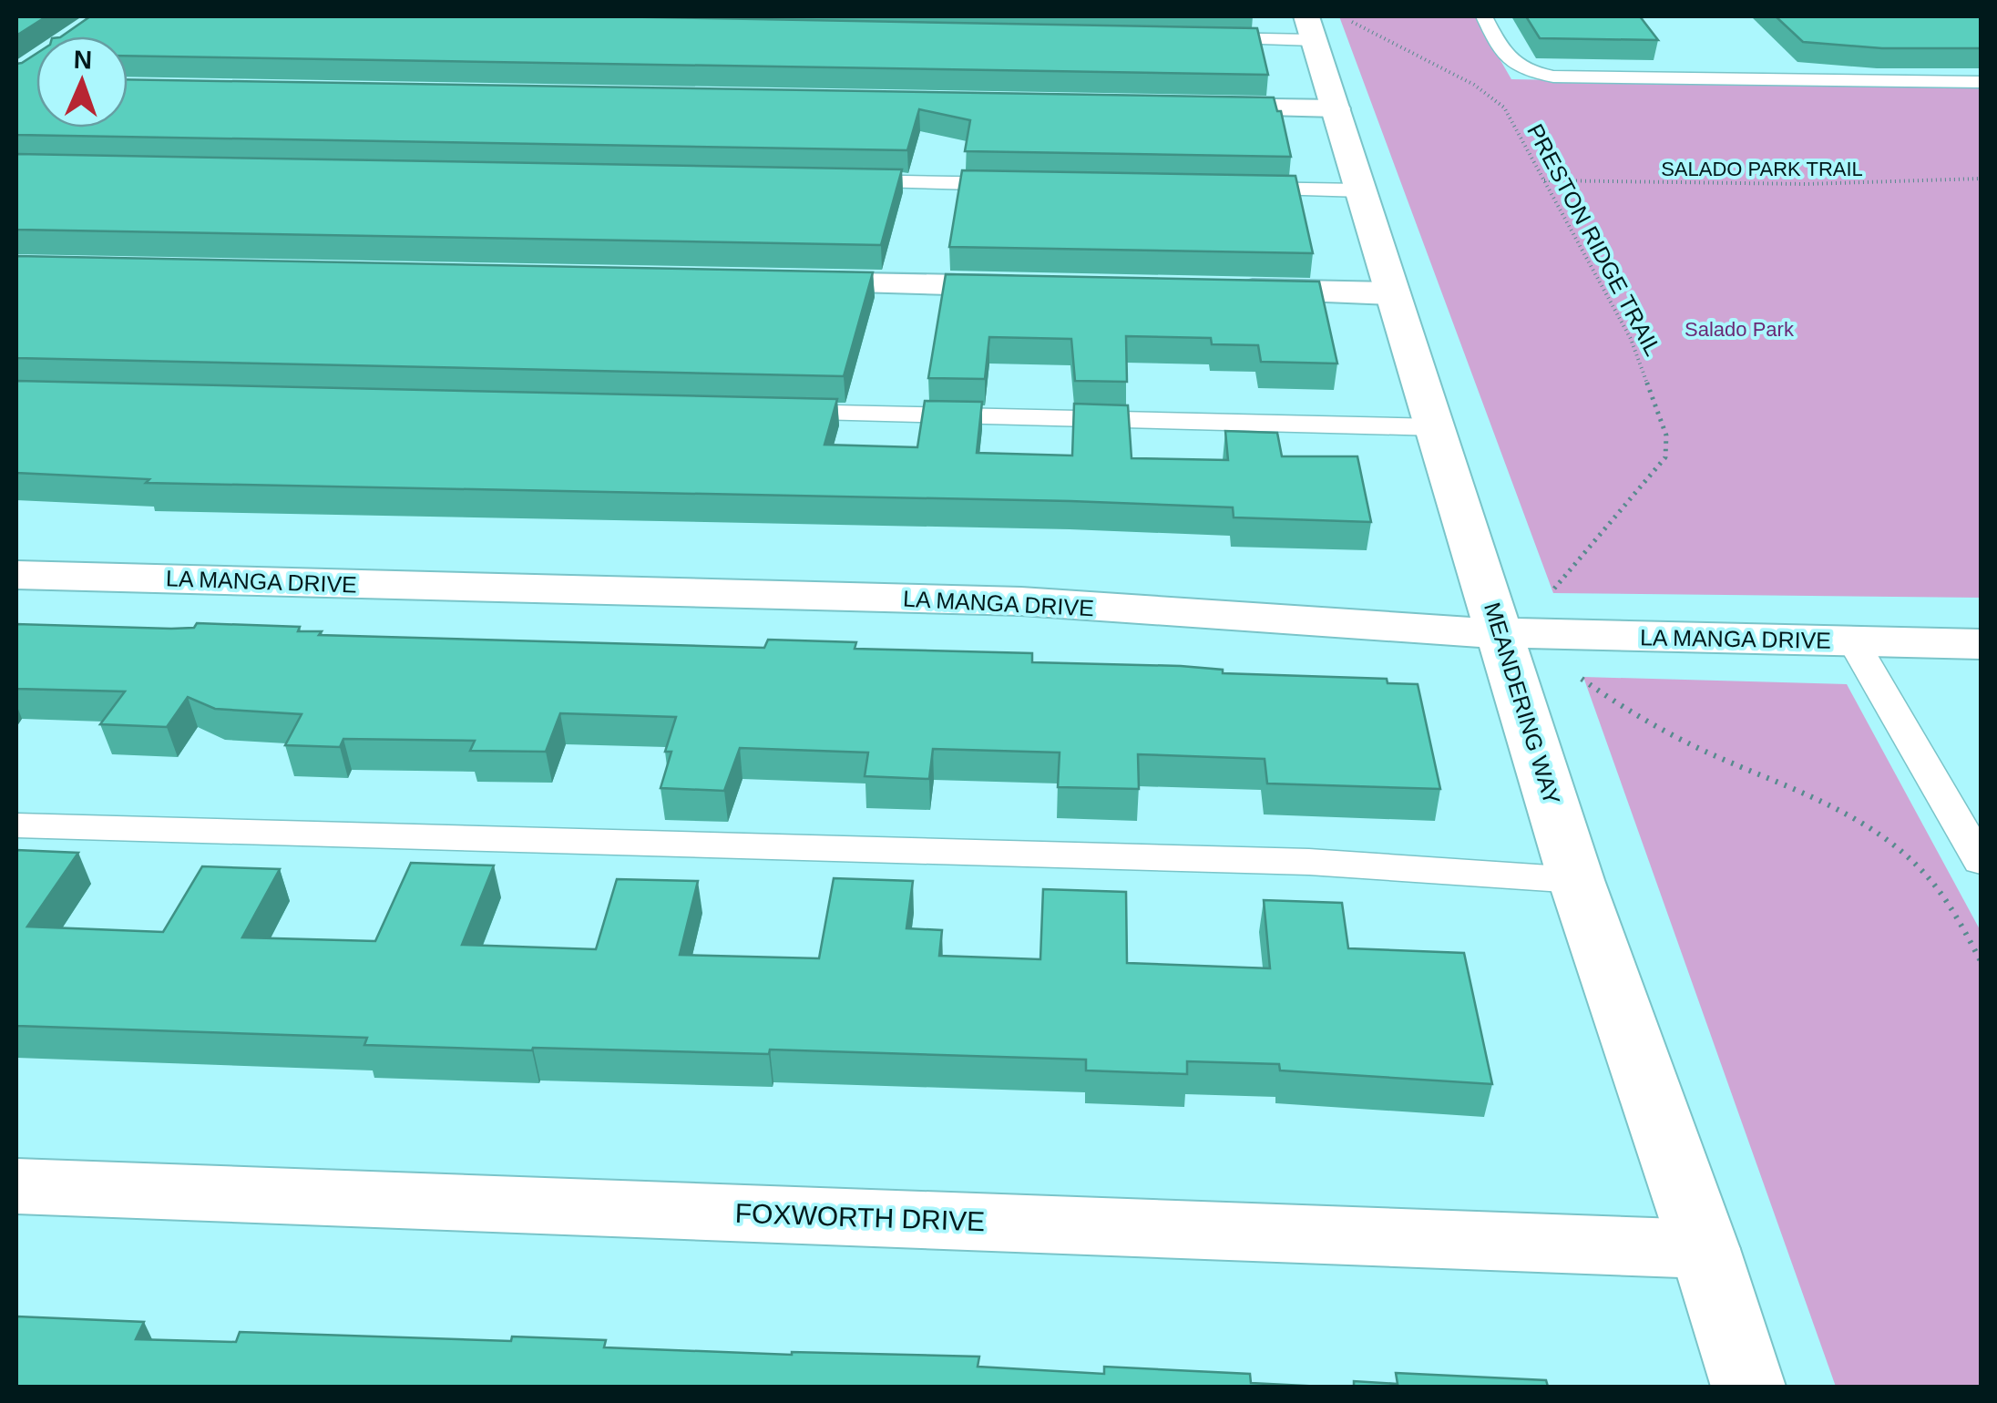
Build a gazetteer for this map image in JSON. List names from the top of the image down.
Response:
{
  "streets": {
    "street": ["LA MANGA DRIVE", "MEANDERING WAY", "FOXWORTH DRIVE"],
    "path": ["SALADO PARK TRAIL", "PRESTON RIDGE TRAIL"]
  },
  "crossings": [
    ["SALADO PARK TRAIL", "PRESTON RIDGE TRAIL"],
    ["PRESTON RIDGE TRAIL", "LA MANGA DRIVE"],
    ["PRESTON RIDGE TRAIL", "MEANDERING WAY"],
    ["LA MANGA DRIVE", "MEANDERING WAY"],
    ["MEANDERING WAY", "FOXWORTH DRIVE"]
  ],
  "parks": ["Salado Park"],
  "north": "top"
}
